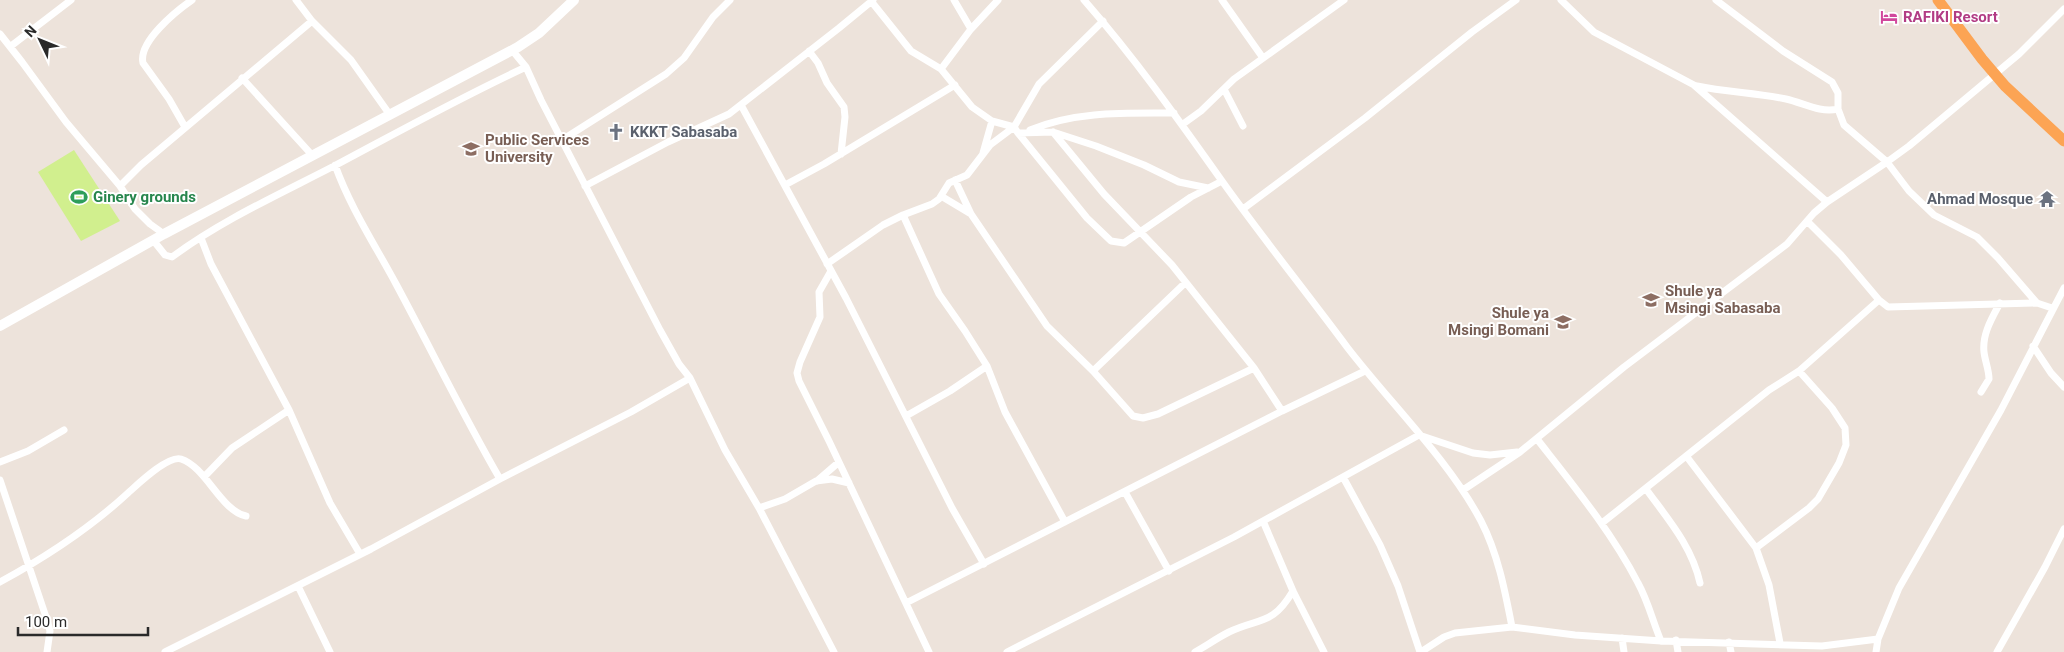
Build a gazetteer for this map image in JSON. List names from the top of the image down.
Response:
{
  "places": {
    "hotel": ["RAFIKI Resort"],
    "church": ["KKKT Sabasaba"],
    "school or university": ["Public Services University", "Shule ya Msingi Sabasaba", "Shule ya Msingi Bomani"],
    "sports": ["Ginery grounds"],
    "temple": ["Ahmad Mosque"]
  },
  "scale_bar": "100 m",
  "north": "top left"
}
